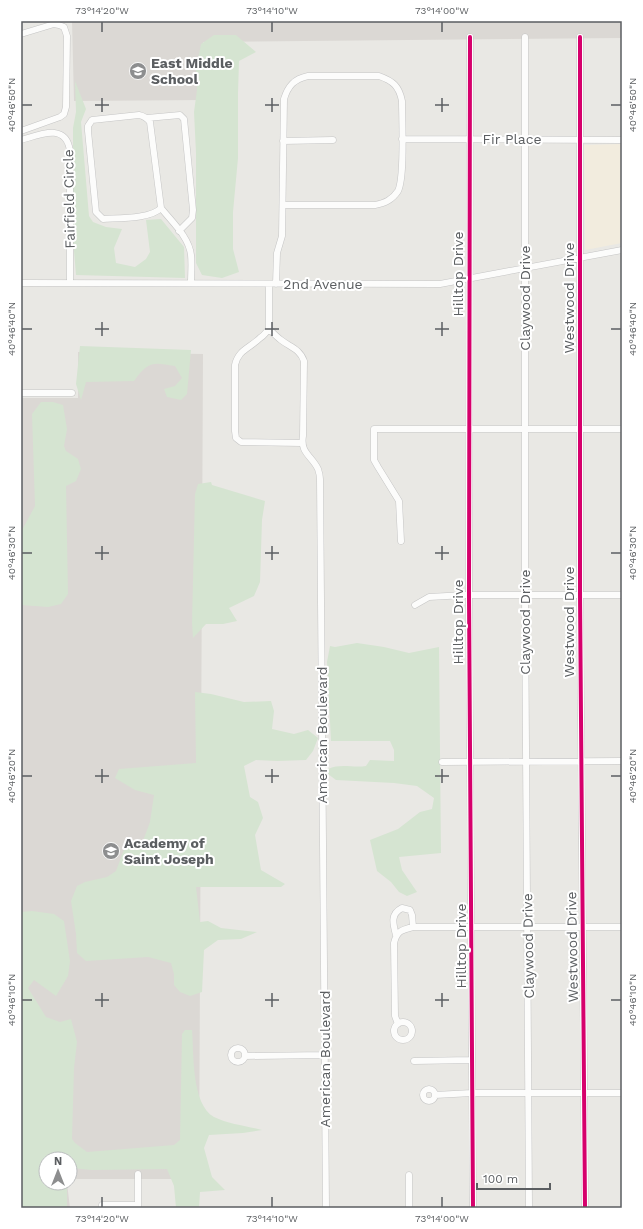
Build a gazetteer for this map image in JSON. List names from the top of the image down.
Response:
{
  "streets": {
    "street": [
      "Fir Place",
      "Fairfield Circle",
      "Hilltop Drive",
      "2nd Avenue",
      "Claywood Drive",
      "Westwood Drive",
      "American Boulevard"
    ]
  },
  "crossings": [
    ["Fir Place", "Hilltop Drive"],
    ["Fir Place", "Claywood Drive"],
    ["Fir Place", "Westwood Drive"],
    ["Fairfield Circle", "2nd Avenue"],
    ["Hilltop Drive", "2nd Avenue"],
    ["2nd Avenue", "Claywood Drive"],
    ["2nd Avenue", "Westwood Drive"]
  ],
  "places": {
    "school or university": ["East Middle School", "Academy of Saint Joseph"]
  },
  "scale_bar": "100 m",
  "north": "top",
  "coordinates": [
    "73°14'20\"W",
    "73°14'10\"W",
    "73°14'00\"W",
    "40°46'50\"N",
    "40°46'40\"N",
    "40°46'30\"N",
    "40°46'20\"N",
    "40°46'10\"N"
  ]
}
